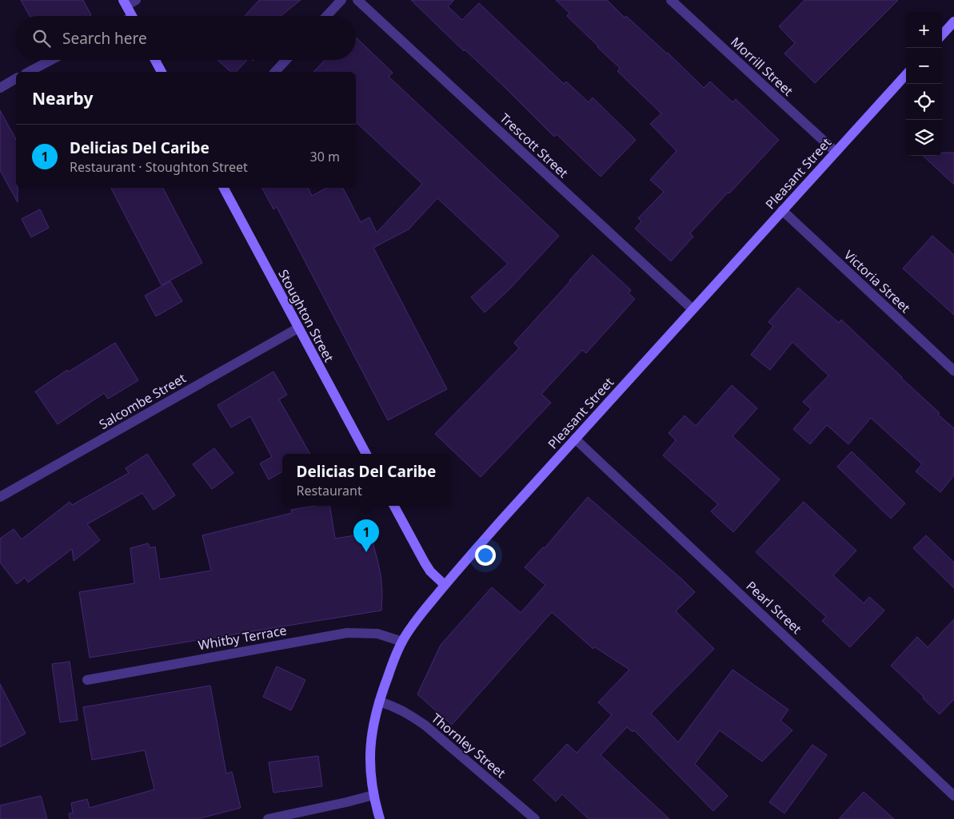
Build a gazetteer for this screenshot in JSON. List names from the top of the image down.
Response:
{
  "streets": {
    "street": [
      "Morrill Street",
      "Trescott Street",
      "Pleasant Street",
      "Victoria Street",
      "Stoughton Street",
      "Salcombe Street",
      "Pearl Street",
      "Whitby Terrace",
      "Thornley Street"
    ]
  },
  "crossings": [
    ["Morrill Street", "Pleasant Street"],
    ["Trescott Street", "Pleasant Street"],
    ["Pleasant Street", "Victoria Street"],
    ["Pleasant Street", "Pearl Street"],
    ["Pleasant Street", "Whitby Terrace"],
    ["Pleasant Street", "Thornley Street"],
    ["Stoughton Street", "Salcombe Street"]
  ],
  "page": {
    "map_buttons": ["+", "−"],
    "search": "Search here",
    "heading": "Nearby",
    "list": [
      {
        "mark": "1",
        "name": "Delicias Del Caribe",
        "note": "Restaurant · Stoughton Street",
        "value": "30 m"
      }
    ],
    "popup": ["Delicias Del Caribe", "Restaurant"],
    "pins": "1"
  }
}
